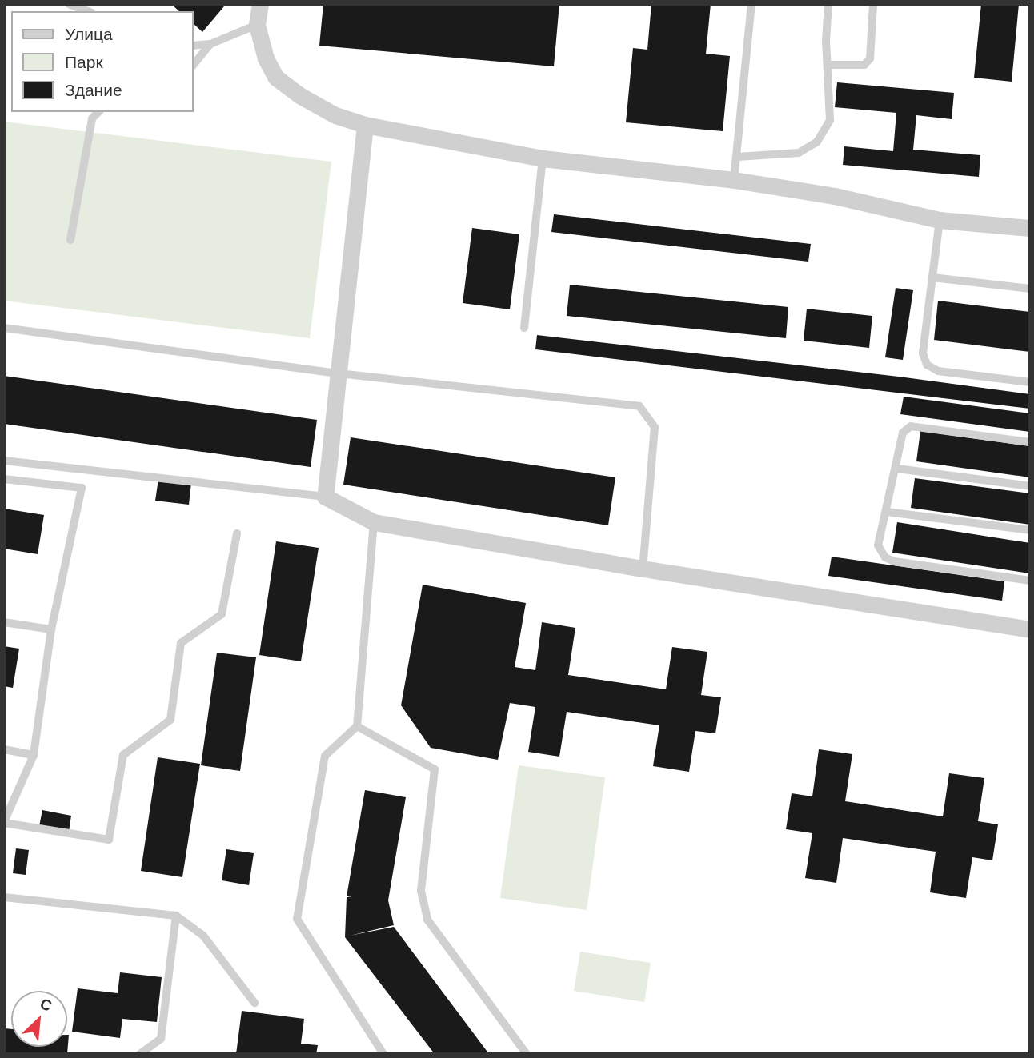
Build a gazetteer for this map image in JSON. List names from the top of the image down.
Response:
{
  "legend": ["Улица", "Парк", "Здание"],
  "north": "top right"
}
